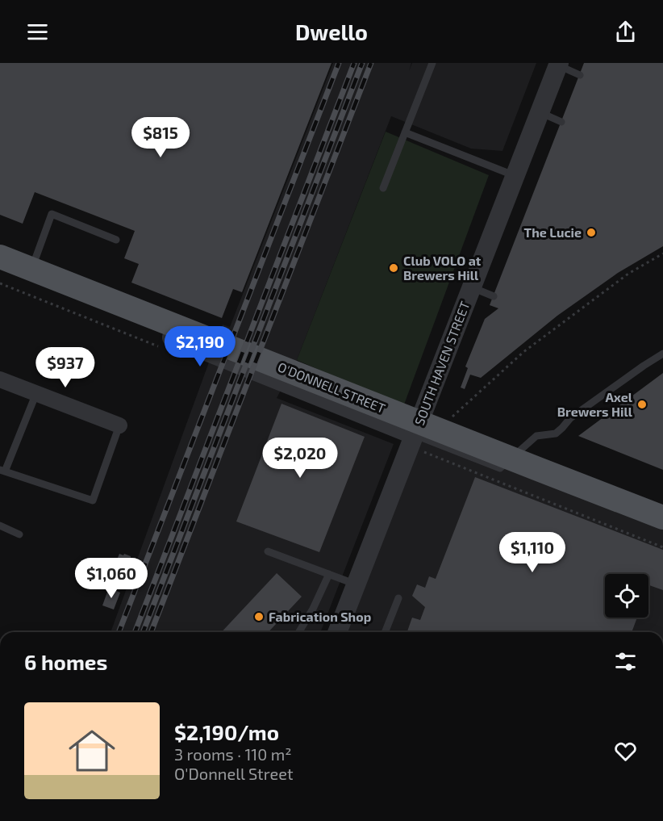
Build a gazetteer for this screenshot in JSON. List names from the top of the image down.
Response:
{
  "streets": {
    "main road": ["O'DONNELL STREET"],
    "street": ["SOUTH HAVEN STREET"]
  },
  "crossings": [
    ["SOUTH HAVEN STREET", "O'DONNELL STREET"]
  ],
  "places": [
    "The Lucie",
    "Club VOLO at Brewers Hill",
    "Axel Brewers Hill",
    "Fabrication Shop"
  ],
  "page": {
    "header": "Dwello",
    "price": [
      "$815",
      "$2,190",
      "$937",
      "$2,020",
      "$1,110",
      "$1,060"
    ],
    "heading": "6 homes",
    "list": [
      {
        "name": "$2,190/mo",
        "note": "3 rooms · 110 m² · O'Donnell Street"
      }
    ]
  }
}
